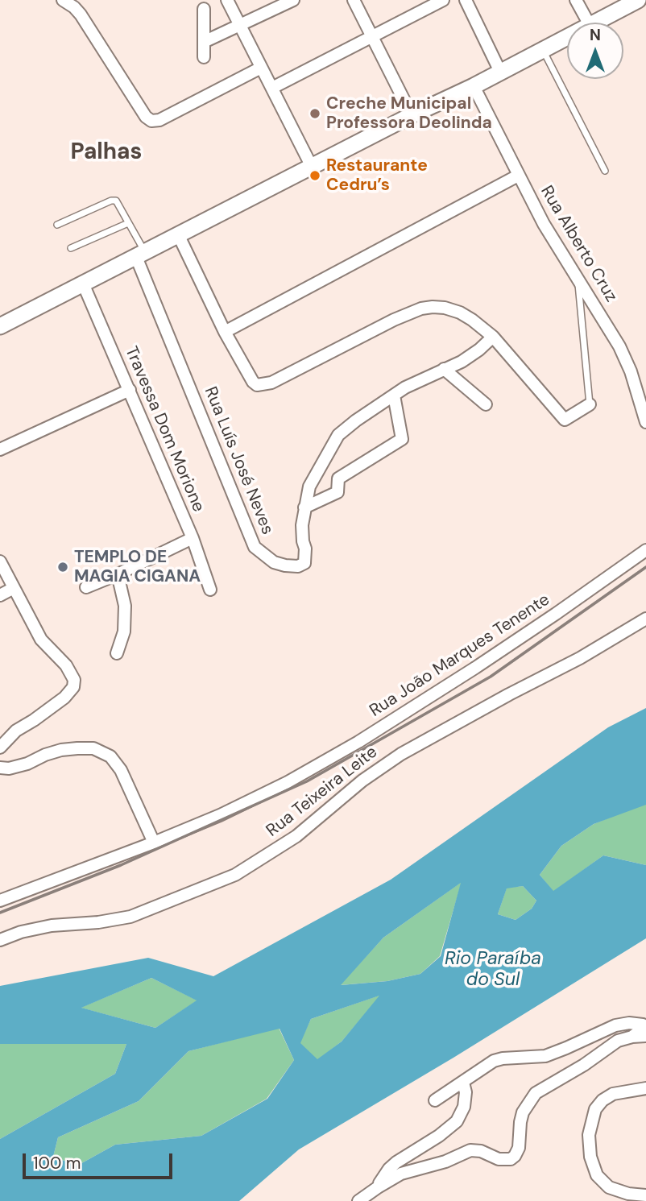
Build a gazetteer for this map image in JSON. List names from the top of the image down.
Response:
{
  "streets": {
    "street": [
      "Rua Alberto Cruz",
      "Travessa Dom Morione",
      "Rua Luís José Neves",
      "Rua João Marques Tenente",
      "Rua Teixeira Leite"
    ]
  },
  "districts": ["Palhas"],
  "water": ["Rio Paraíba do Sul"],
  "places": ["Creche Municipal Professora Deolinda", "Restaurante Cedru’s", "TEMPLO DE MAGIA CIGANA"],
  "scale_bar": "100 m",
  "north": "top"
}
